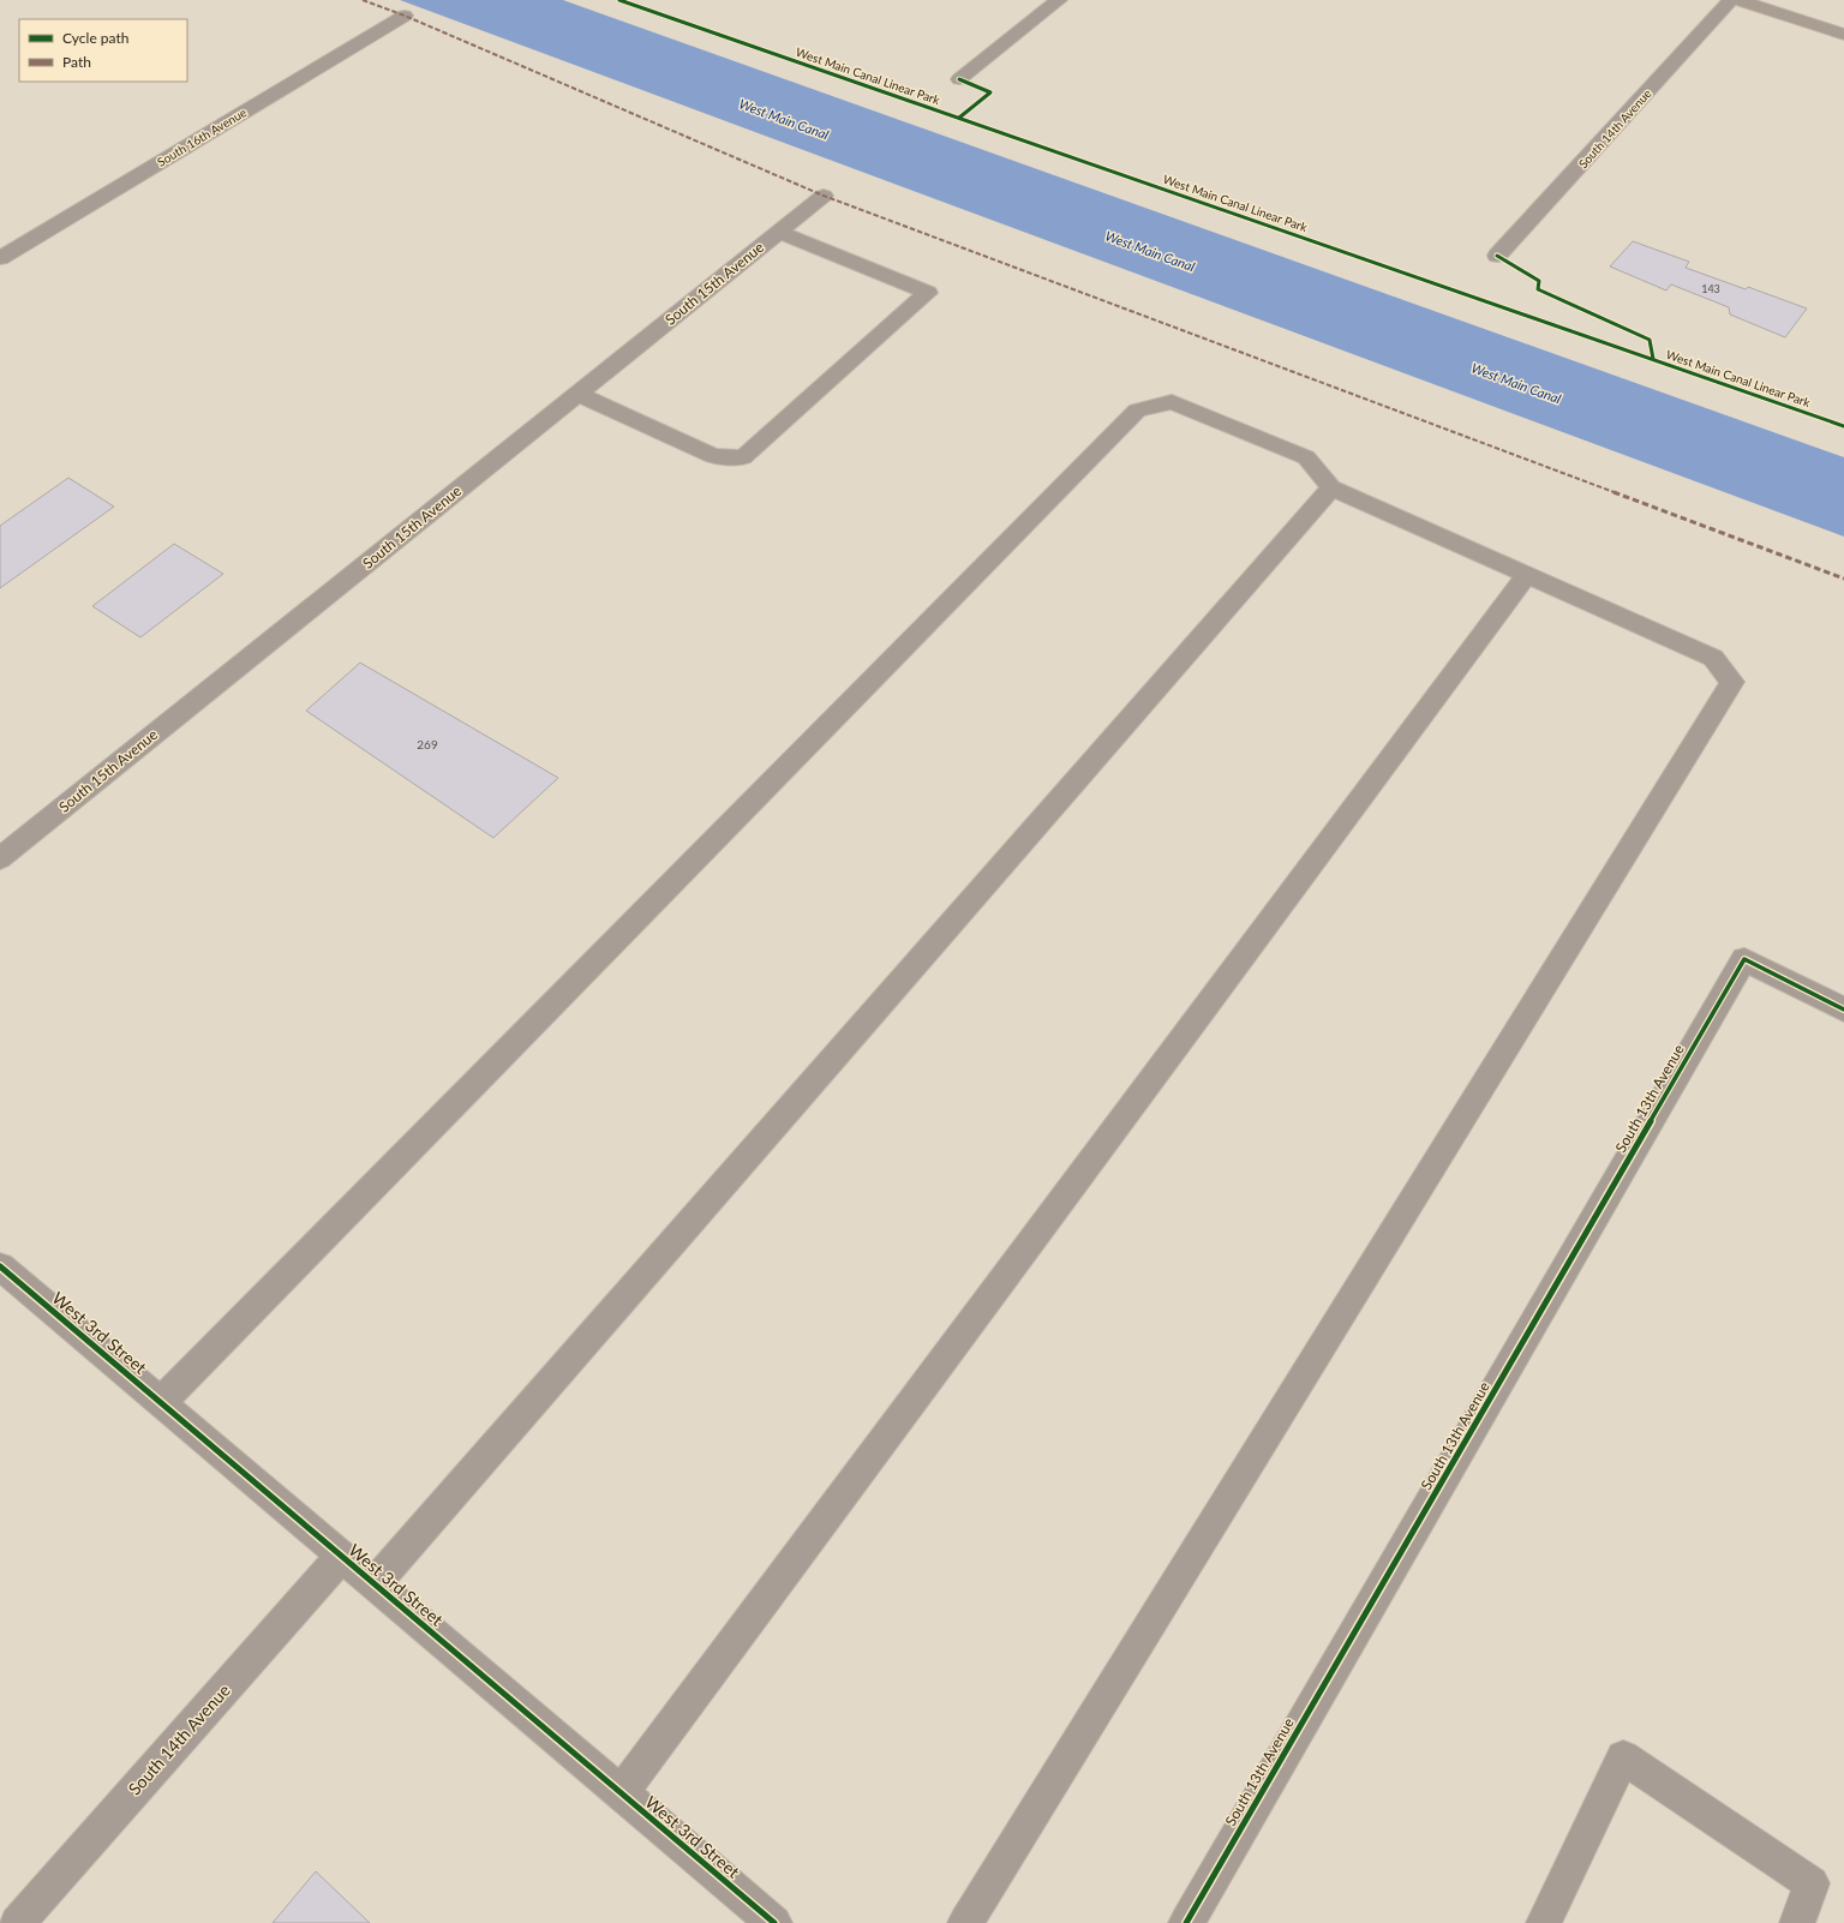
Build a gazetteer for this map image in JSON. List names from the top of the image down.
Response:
{
  "streets": {
    "street": [
      "South 14th Avenue",
      "South 16th Avenue",
      "South 15th Avenue",
      "South 13th Avenue",
      "West 3rd Street"
    ],
    "cycle path": ["West Main Canal Linear Park"]
  },
  "crossings": [
    ["South 14th Avenue", "West 3rd Street"]
  ],
  "water": ["West Main Canal"],
  "house_numbers": ["143", "269"],
  "legend": ["Cycle path", "Path"]
}
